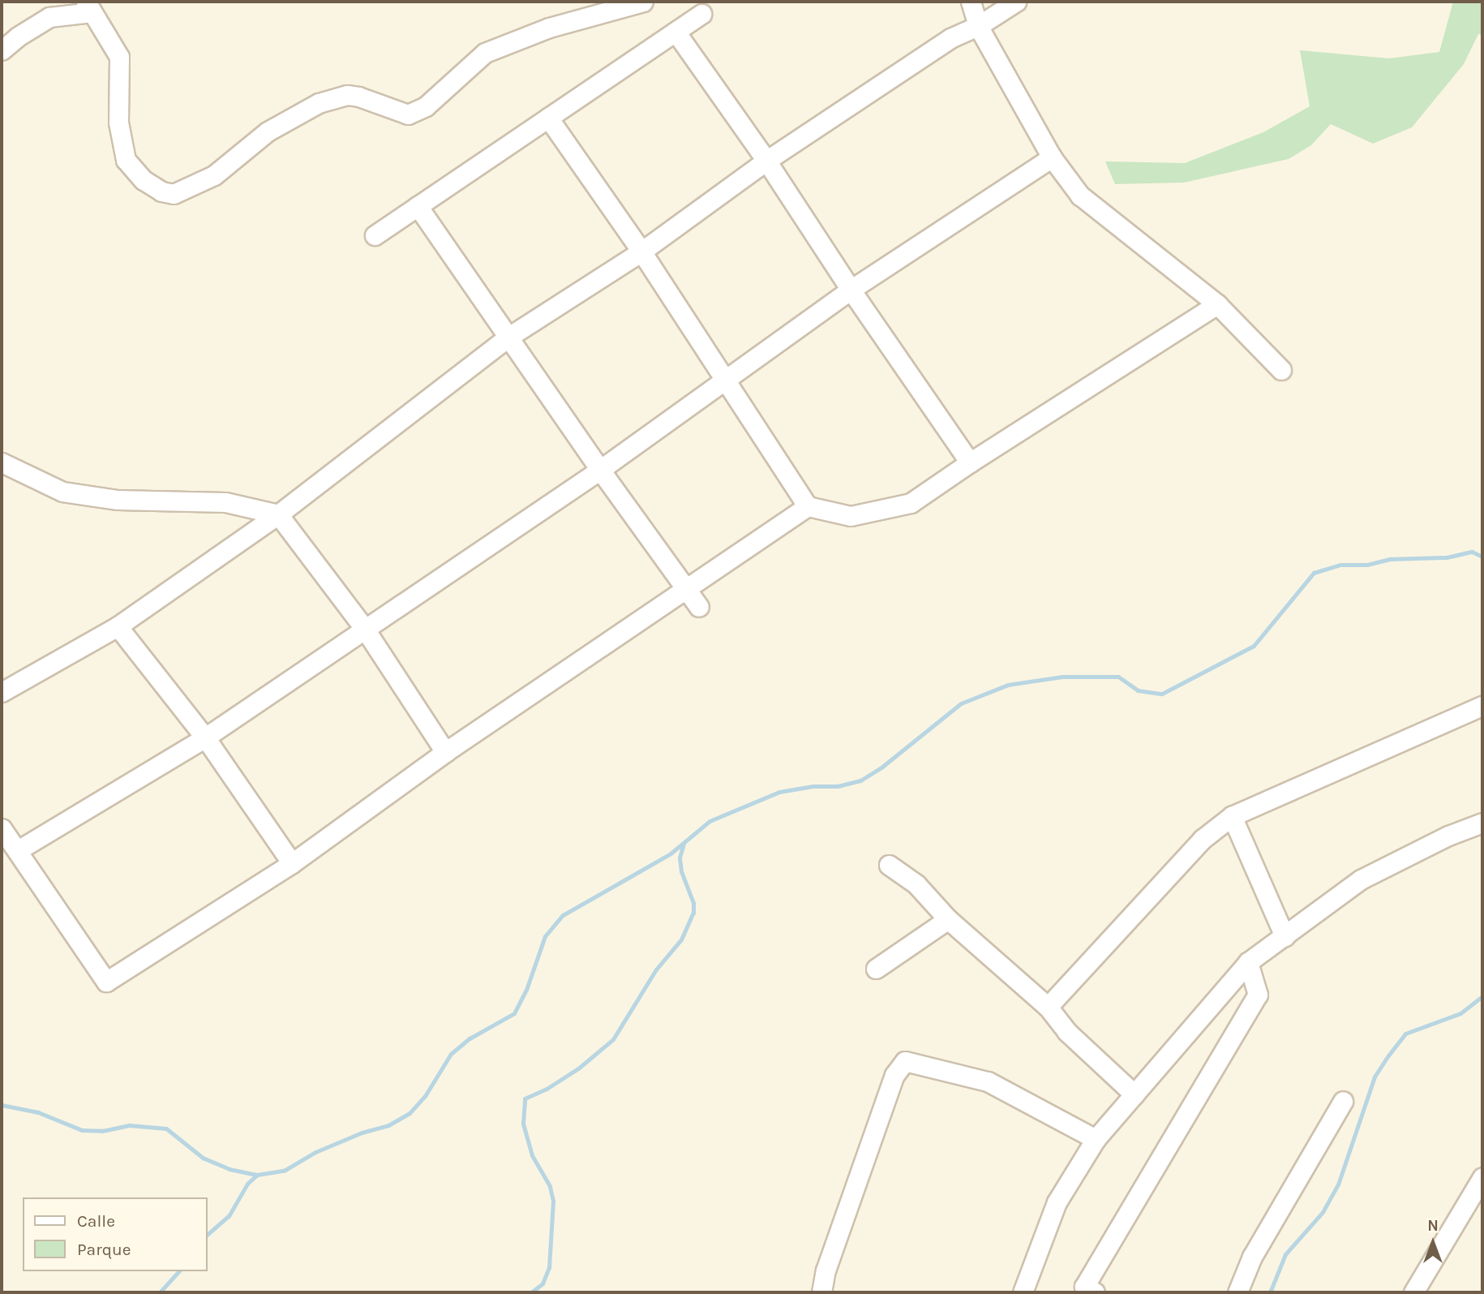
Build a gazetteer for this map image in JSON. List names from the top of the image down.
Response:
{
  "legend": ["Calle", "Parque"],
  "north": "top"
}
